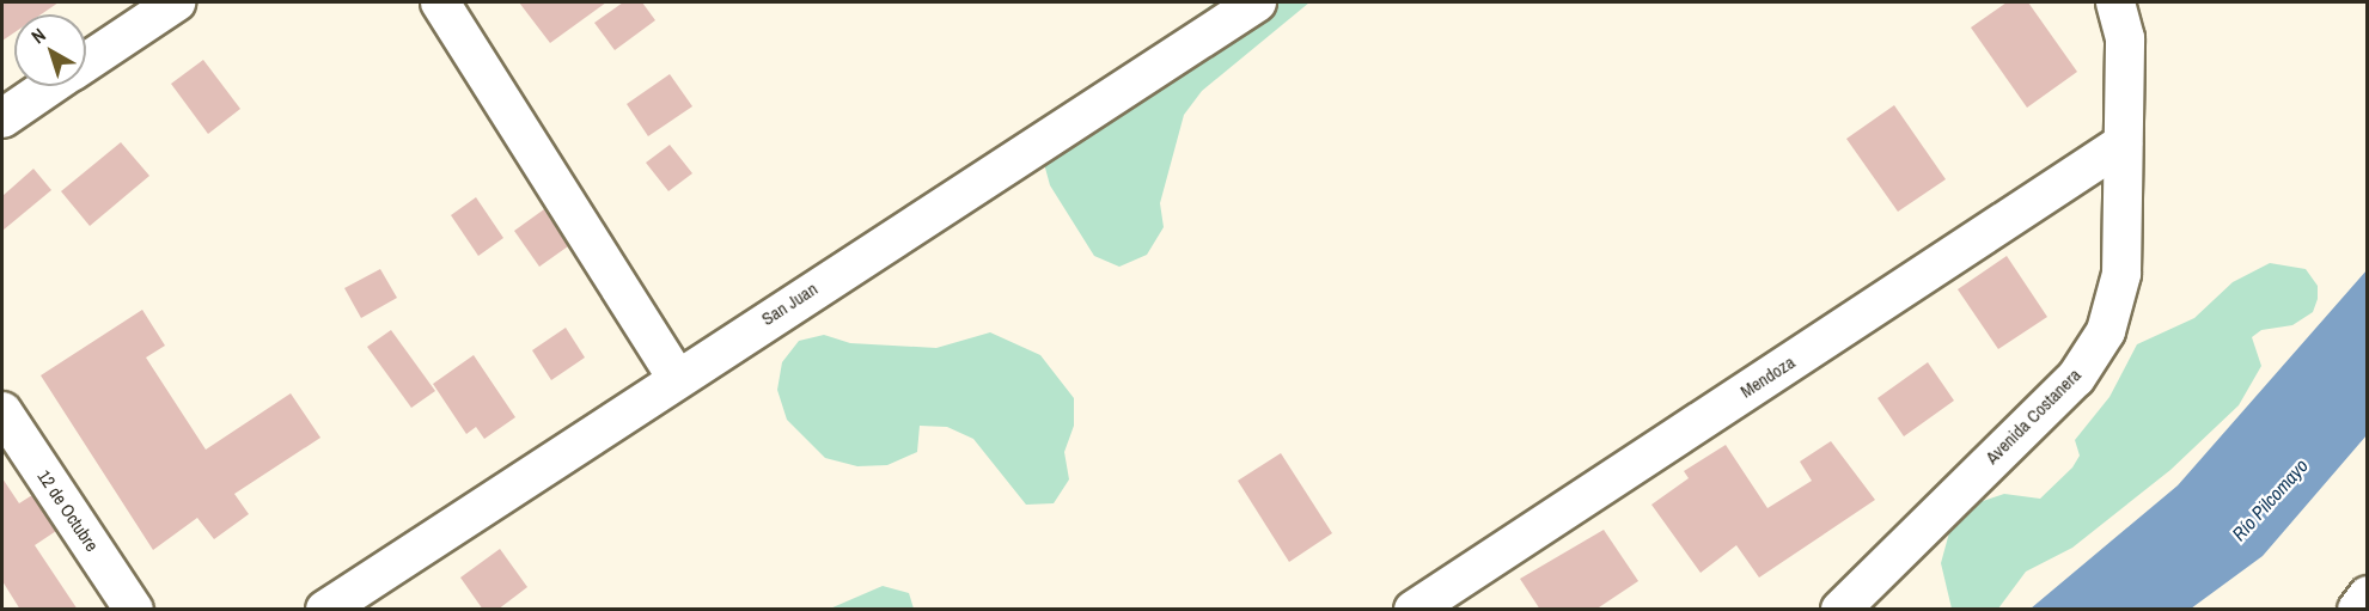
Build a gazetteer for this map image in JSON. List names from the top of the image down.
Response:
{
  "streets": {
    "street": [
      "San Juan",
      "Mendoza",
      "Avenida Costanera",
      "12 de Octubre"
    ]
  },
  "crossings": [
    ["Mendoza", "Avenida Costanera"]
  ],
  "water": ["Río Pilcomayo"],
  "north": "top left"
}
